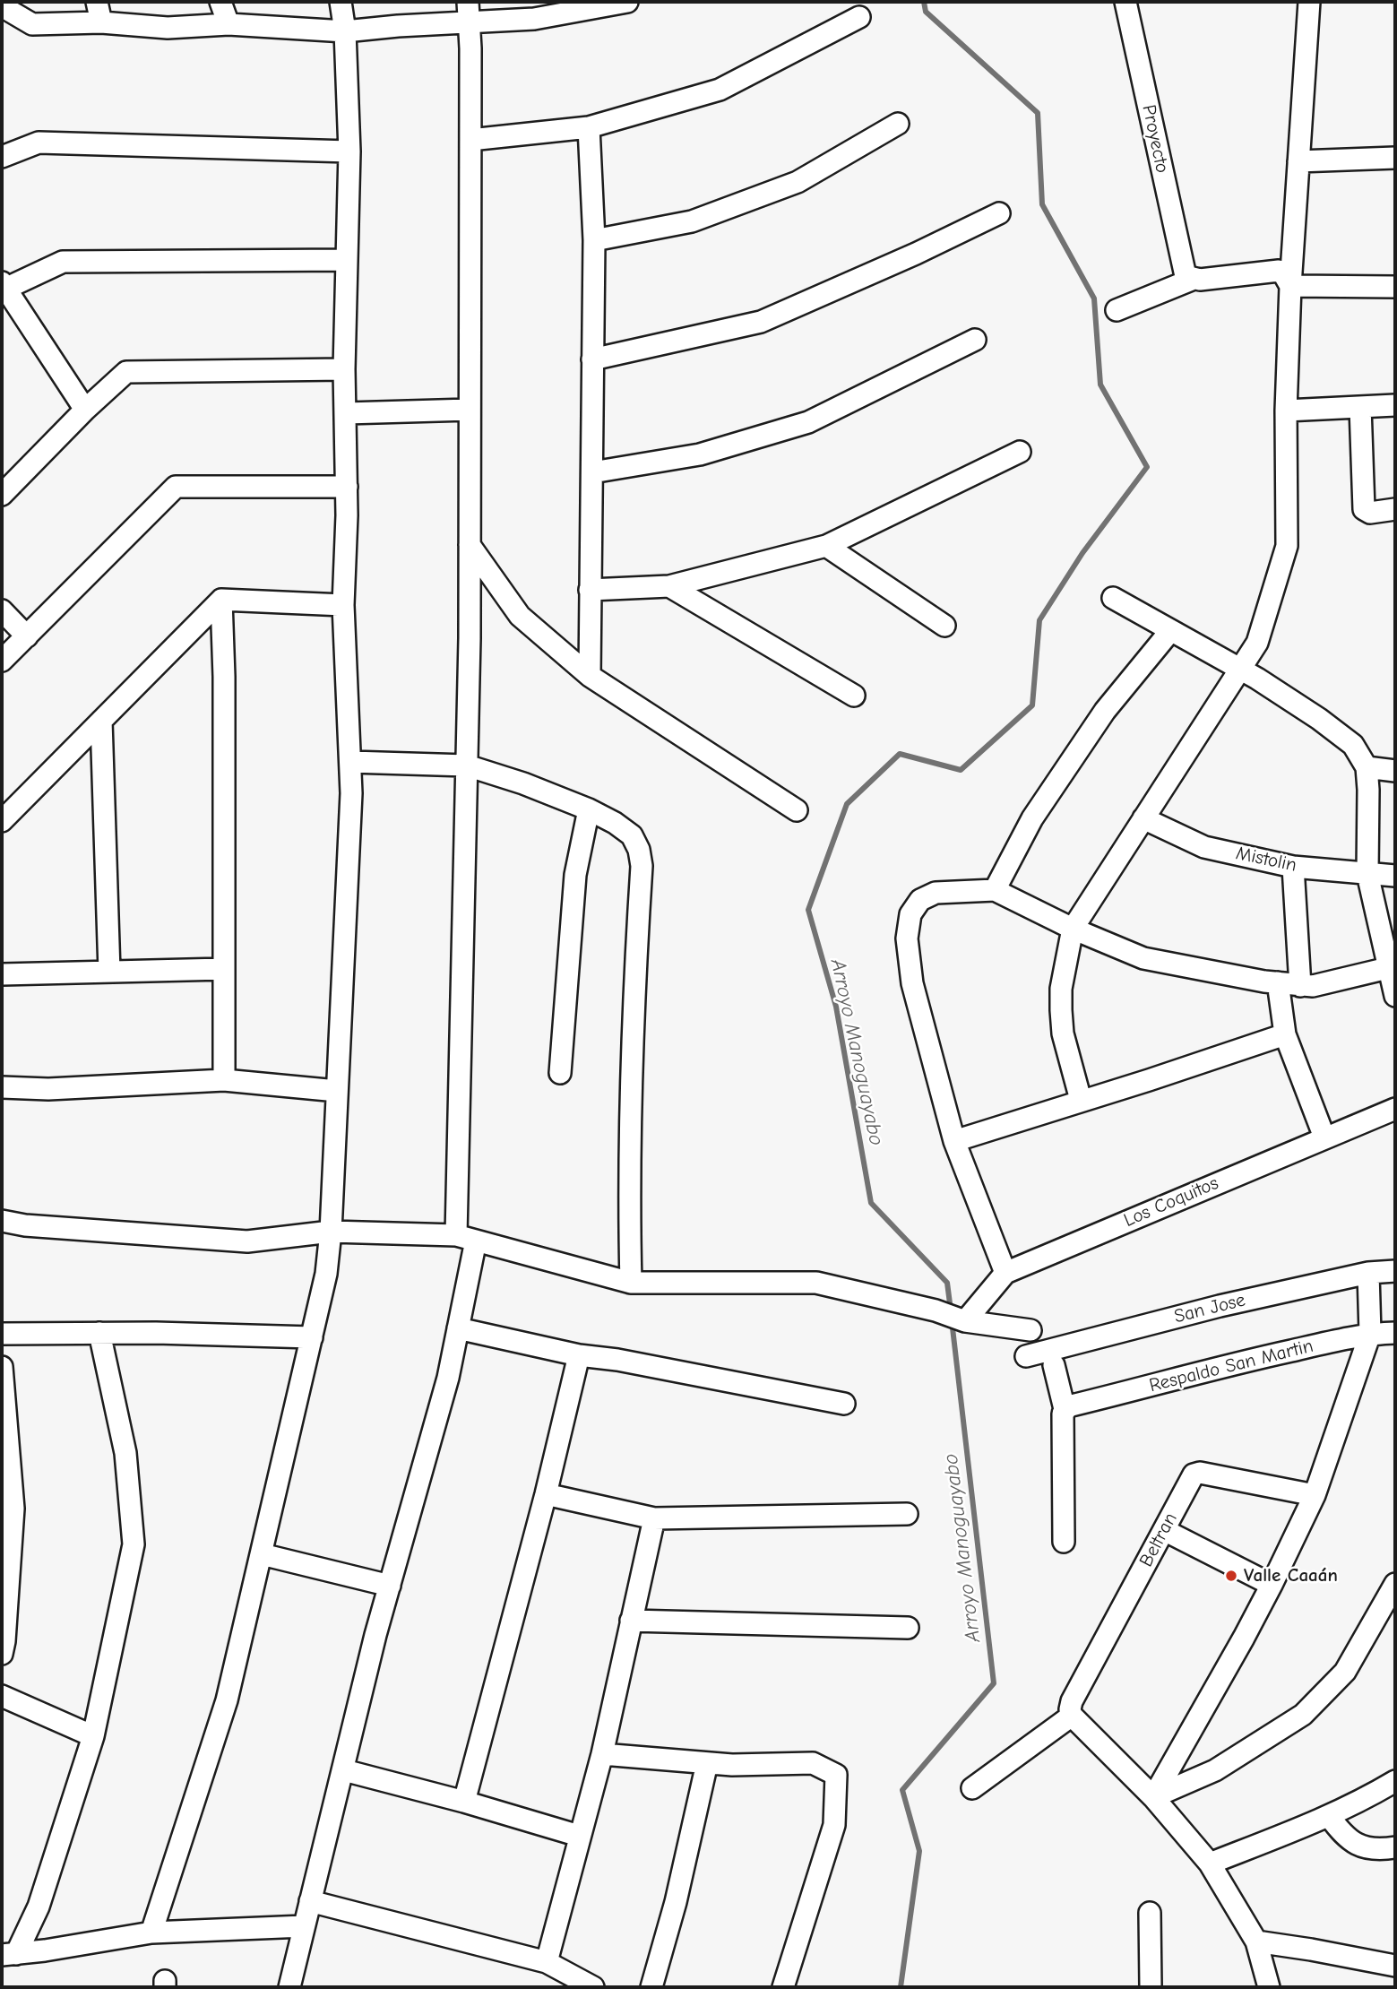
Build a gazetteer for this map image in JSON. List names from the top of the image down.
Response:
{
  "streets": {
    "street": [
      "Proyecto",
      "Mistolin",
      "Los Coquitos",
      "San Jose",
      "Respaldo San Martin",
      "Beltran"
    ]
  },
  "water": ["Arroyo Manoguayabo"],
  "places": ["Valle Caaán"]
}
